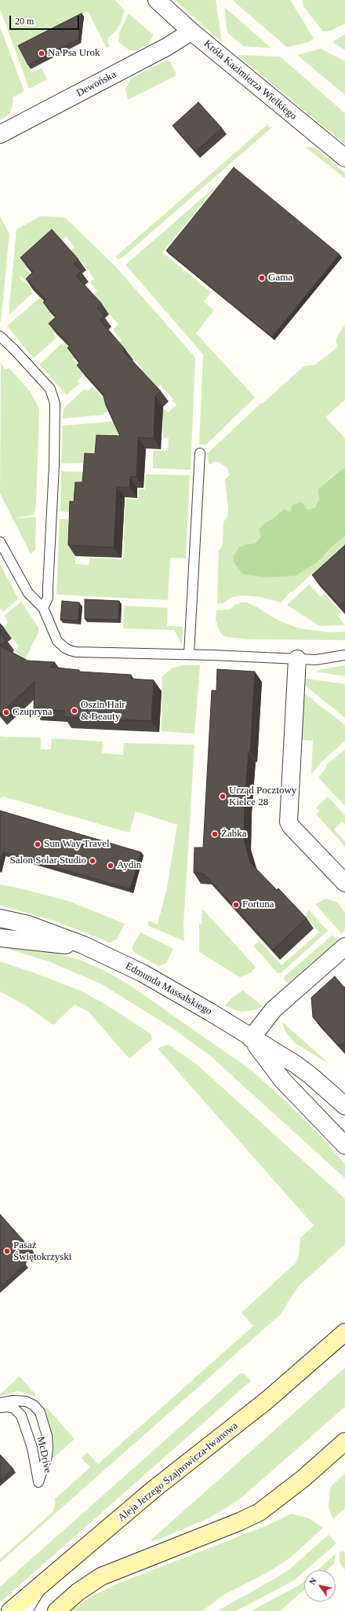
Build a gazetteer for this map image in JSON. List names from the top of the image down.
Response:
{
  "streets": {
    "main road": ["Aleja Jerzego Szajnowicza-Iwanowa"],
    "street": ["Króla Kazimierza Wielkiego", "Dewońska", "Edmunda Massalskiego"],
    "lane": ["McDrive"]
  },
  "crossings": [
    ["Króla Kazimierza Wielkiego", "Dewońska"]
  ],
  "places": [
    "Na Psa Urok",
    "Gama",
    "Oszin Hair & Beauty",
    "Czupryna",
    "Urząd Pocztowy Kielce 28",
    "Żabka",
    "Sun Way Travel",
    "Salon Solar Studio",
    "Aydin",
    "Fortuna",
    "Pasaż Świętokrzyski"
  ],
  "scale_bar": "20 m",
  "north": "top left"
}
